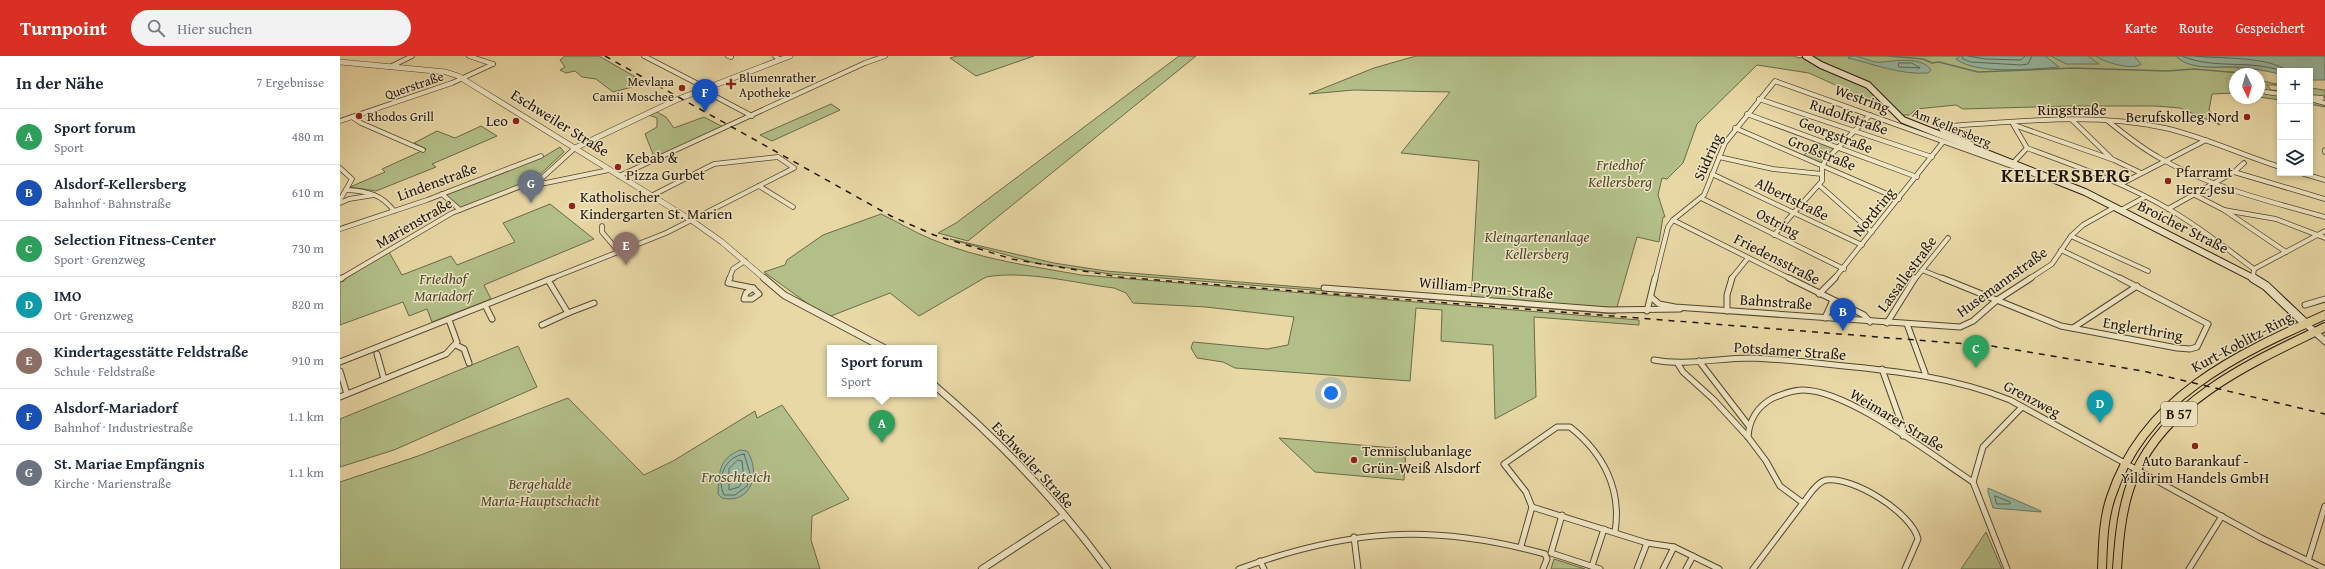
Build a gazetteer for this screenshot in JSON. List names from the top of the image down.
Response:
{
  "streets": {
    "main road": [
      "Am Kellersberg",
      "Broicher Straße",
      "Kurt-Koblitz-Ring",
      "B 57"
    ],
    "street": [
      "Querstraße",
      "Westring",
      "Ringstraße",
      "Rudolfstraße",
      "Eschweiler Straße",
      "Georgstraße",
      "Großstraße",
      "Südring",
      "Lindenstraße",
      "Albertstraße",
      "Nordring",
      "Marienstraße",
      "Ostring",
      "Friedensstraße",
      "Lassallestraße",
      "Husemannstraße",
      "William-Prym-Straße",
      "Bahnstraße",
      "Englerthring",
      "Potsdamer Straße",
      "Grenzweg",
      "Weimarer Straße"
    ]
  },
  "crossings": [
    ["Querstraße", "Eschweiler Straße"],
    ["Westring", "Südring"],
    ["Westring", "Nordring"],
    ["Westring", "Broicher Straße"],
    ["Ringstraße", "Am Kellersberg"],
    ["Ringstraße", "Broicher Straße"],
    ["Rudolfstraße", "Südring"],
    ["Rudolfstraße", "Nordring"],
    ["Eschweiler Straße", "Marienstraße"],
    ["Am Kellersberg", "Broicher Straße"],
    ["Georgstraße", "Südring"],
    ["Georgstraße", "Nordring"],
    ["Großstraße", "Südring"],
    ["Großstraße", "Nordring"],
    ["Südring", "Albertstraße"],
    ["Südring", "Ostring"],
    ["Südring", "Friedensstraße"],
    ["Albertstraße", "Nordring"],
    ["Nordring", "Ostring"],
    ["Nordring", "Friedensstraße"],
    ["Broicher Straße", "Husemannstraße"],
    ["Broicher Straße", "Kurt-Koblitz-Ring"],
    ["Friedensstraße", "Bahnstraße"],
    ["Lassallestraße", "Bahnstraße"],
    ["Lassallestraße", "Englerthring"],
    ["Husemannstraße", "Bahnstraße"],
    ["Husemannstraße", "Englerthring"],
    ["William-Prym-Straße", "Bahnstraße"],
    ["Kurt-Koblitz-Ring", "Grenzweg"],
    ["Potsdamer Straße", "Grenzweg"]
  ],
  "districts": ["KELLERSBERG"],
  "water": ["Froschteich"],
  "parks": [
    "Friedhof Kellersberg",
    "Kleingartenanlage Kellersberg",
    "Friedhof Mariadorf",
    "Bergehalde Maria-Hauptschacht"
  ],
  "places": {
    "health": ["Blumenrather Apotheke"],
    "other": [
      "Mevlana Camii Moschee",
      "Rhodos Grill",
      "Berufskolleg Nord",
      "Leo",
      "Kebab & Pizza Gurbet",
      "Pfarramt Herz Jesu",
      "Katholischer Kindergarten St. Marien",
      "Auto Barankauf - Yildirim Handels GmbH",
      "Tennisclubanlage Grün-Weiß Alsdorf"
    ]
  },
  "north": "bottom",
  "page": {
    "header": "Turnpoint",
    "search": "Hier suchen",
    "nav": ["Karte", "Route", "Gespeichert"],
    "heading": ["In der Nähe", "7 Ergebnisse"],
    "map_buttons": ["+", "−"],
    "pins": [
      "F",
      "G",
      "E",
      "B",
      "C",
      "D",
      "A"
    ],
    "list": [
      {
        "mark": "A",
        "name": "Sport forum",
        "note": "Sport",
        "value": "480 m"
      },
      {
        "mark": "B",
        "name": "Alsdorf-Kellersberg",
        "note": "Bahnhof · Bahnstraße",
        "value": "610 m"
      },
      {
        "mark": "C",
        "name": "Selection Fitness-Center",
        "note": "Sport · Grenzweg",
        "value": "730 m"
      },
      {
        "mark": "D",
        "name": "IMO",
        "note": "Ort · Grenzweg",
        "value": "820 m"
      },
      {
        "mark": "E",
        "name": "Kindertagesstätte Feldstraße",
        "note": "Schule · Feldstraße",
        "value": "910 m"
      },
      {
        "mark": "F",
        "name": "Alsdorf-Mariadorf",
        "note": "Bahnhof · Industriestraße",
        "value": "1.1 km"
      },
      {
        "mark": "G",
        "name": "St. Mariae Empfängnis",
        "note": "Kirche · Marienstraße",
        "value": "1.1 km"
      }
    ],
    "popup": ["Sport forum", "Sport"]
  }
}
